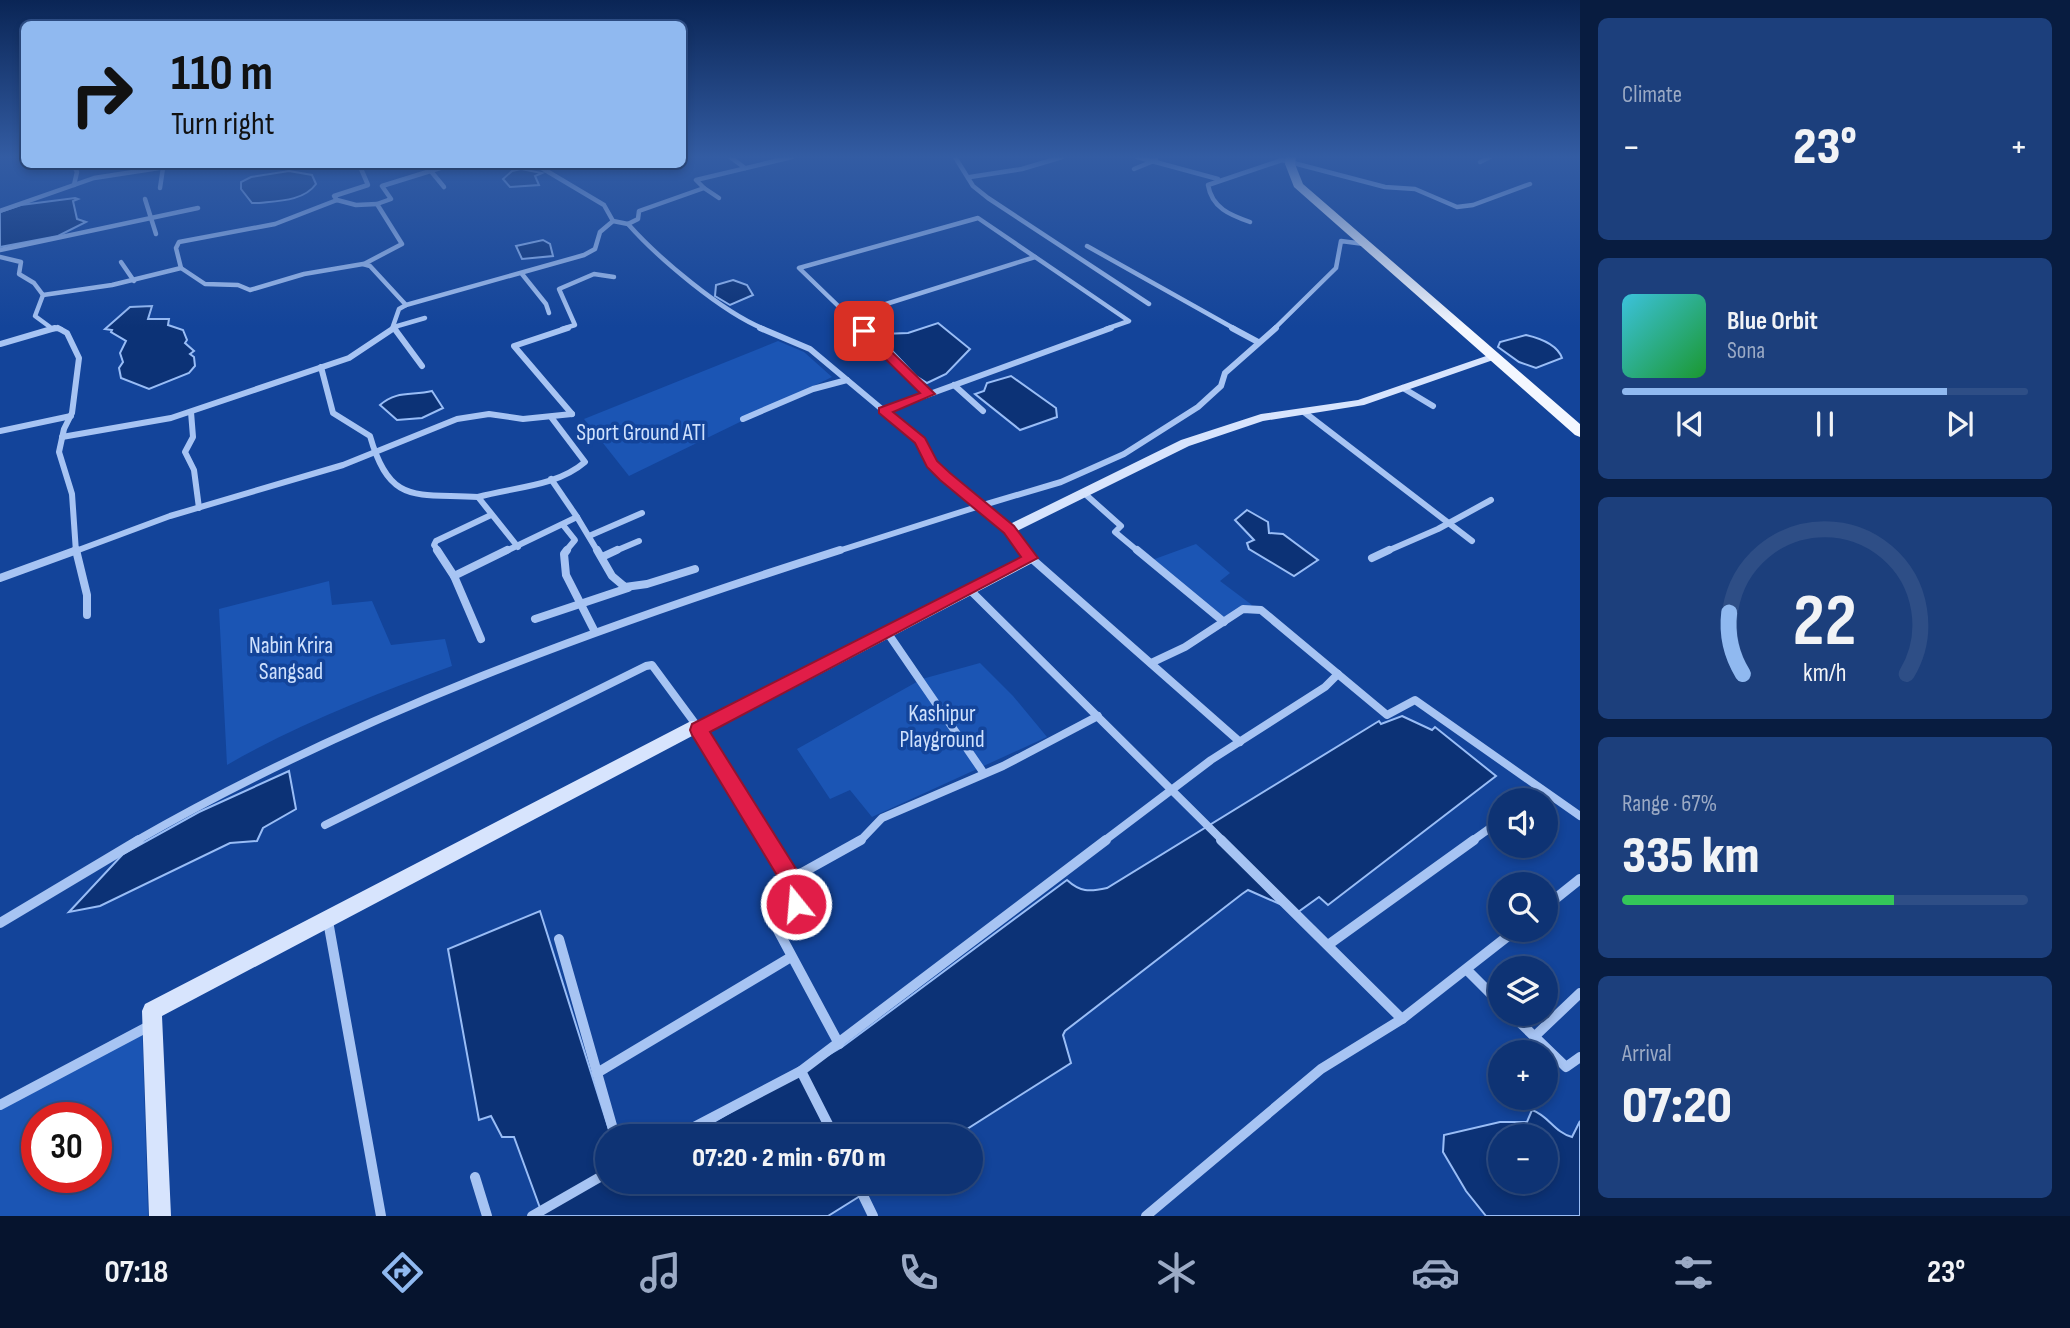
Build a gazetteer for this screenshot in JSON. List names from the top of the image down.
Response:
{
  "parks": ["Sport Ground ATI", "Nabin Krira Sangsad", "Kashipur Playground"],
  "page": {
    "tile": [
      "Climate",
      ["Range · 67%", "335 km"],
      ["Arrival", "07:20"]
    ],
    "turn": ["110 m", "Turn right"],
    "heat": ["−", "23°", "+"],
    "song": ["Blue Orbit", "Sona"],
    "map_buttons": ["+", "−"],
    "limit": "30",
    "trip": "07:20 · 2 min · 670 m",
    "tabs": ["07:18", "23°"],
    "gauge": ["22", "km/h"]
  }
}
